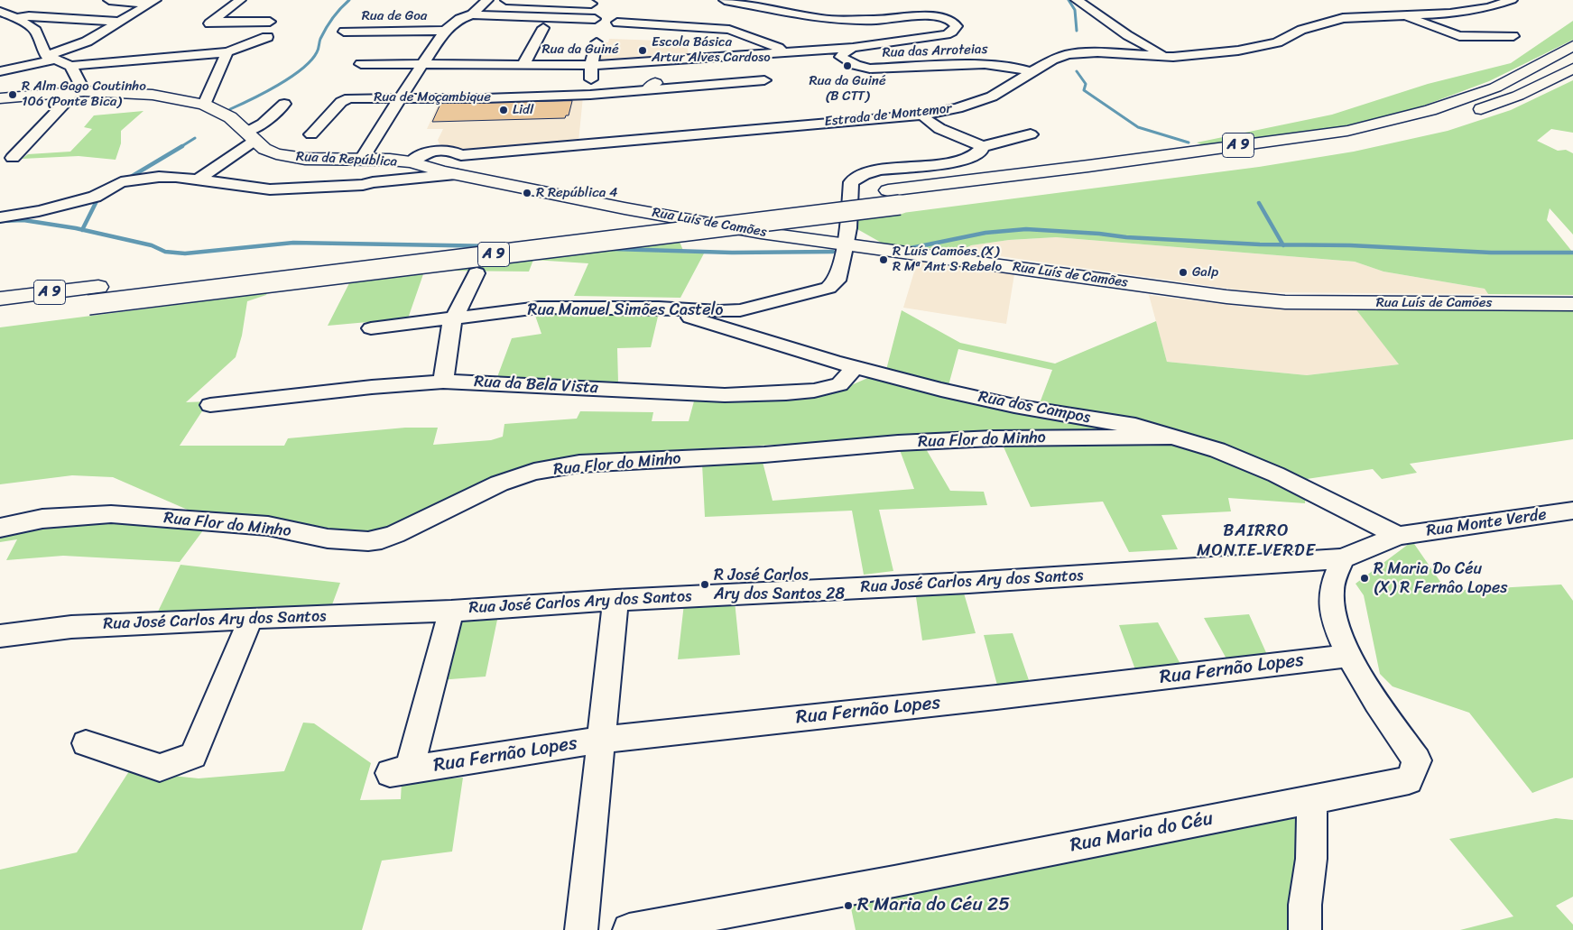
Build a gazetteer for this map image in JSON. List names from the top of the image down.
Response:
{
  "streets": {
    "main road": ["A 9", "Rua da República", "Rua Luís de Camões"],
    "street": [
      "Rua de Goa",
      "Rua da Guiné",
      "Rua das Arroteias",
      "Rua de Moçambique",
      "Estrada de Montemor",
      "Rua Manuel Simões Castelo",
      "Rua da Bela Vista",
      "Rua dos Campos",
      "Rua Flor do Minho",
      "Rua Monte Verde",
      "Rua José Carlos Ary dos Santos",
      "Rua Fernão Lopes",
      "Rua Maria do Céu"
    ]
  },
  "crossings": [
    ["Rua da Guiné", "Rua das Arroteias"],
    ["Rua das Arroteias", "Estrada de Montemor"],
    ["Estrada de Montemor", "Rua da República"],
    ["Rua da República", "Rua Luís de Camões"],
    ["Rua Luís de Camões", "Rua Manuel Simões Castelo"],
    ["Rua Manuel Simões Castelo", "Rua dos Campos"],
    ["Rua da Bela Vista", "Rua dos Campos"],
    ["Rua dos Campos", "Rua Flor do Minho"],
    ["Rua dos Campos", "Rua Monte Verde"],
    ["Rua dos Campos", "Rua José Carlos Ary dos Santos"],
    ["Rua Monte Verde", "Rua José Carlos Ary dos Santos"],
    ["Rua José Carlos Ary dos Santos", "Rua Fernão Lopes"],
    ["Rua José Carlos Ary dos Santos", "Rua Maria do Céu"],
    ["Rua Fernão Lopes", "Rua Maria do Céu"]
  ],
  "districts": ["BAIRRO MONTE VERDE"],
  "places": [
    "Escola Básica Artur Alves Cardoso",
    "Rua da Guiné (B CTT)",
    "R Alm Gago Coutinho 106 (Ponte Bica)",
    "Lidl",
    "R República 4",
    "R Luís Camões (X) R Mª Ant S Rebelo",
    "Galp",
    "R Maria Do Céu (X) R Fernâo Lopes",
    "R José Carlos Ary dos Santos 28",
    "R Maria do Céu 25"
  ]
}
